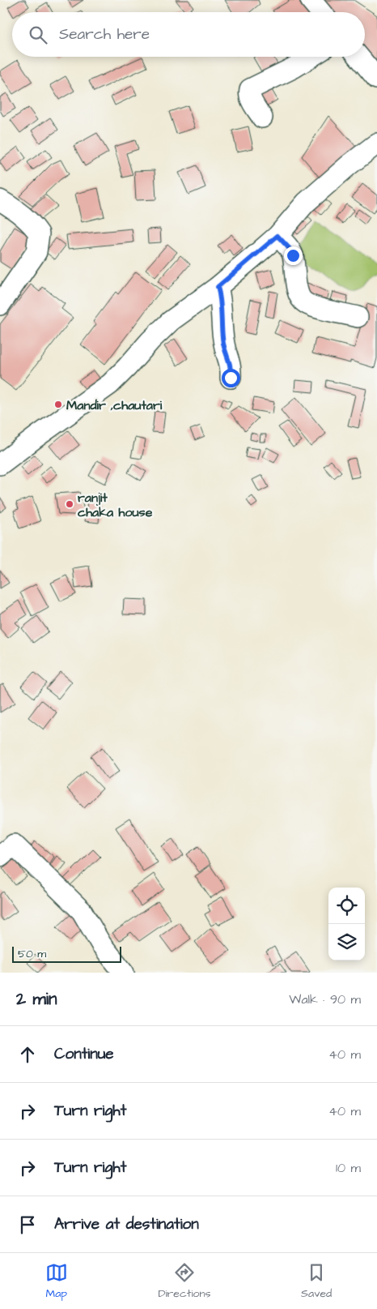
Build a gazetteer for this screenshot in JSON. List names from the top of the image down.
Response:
{
  "places": ["Mandir ,chautari", "ranjit chaka house"],
  "scale_bar": "50 m",
  "page": {
    "search": "Search here",
    "scale": "50 m",
    "heading": ["2 min", "Walk · 90 m"],
    "list": [
      ["Continue", "40 m"],
      ["Turn right", "40 m"],
      ["Turn right", "10 m"],
      "Arrive at destination"
    ],
    "nav": ["Map", "Directions", "Saved"]
  }
}
